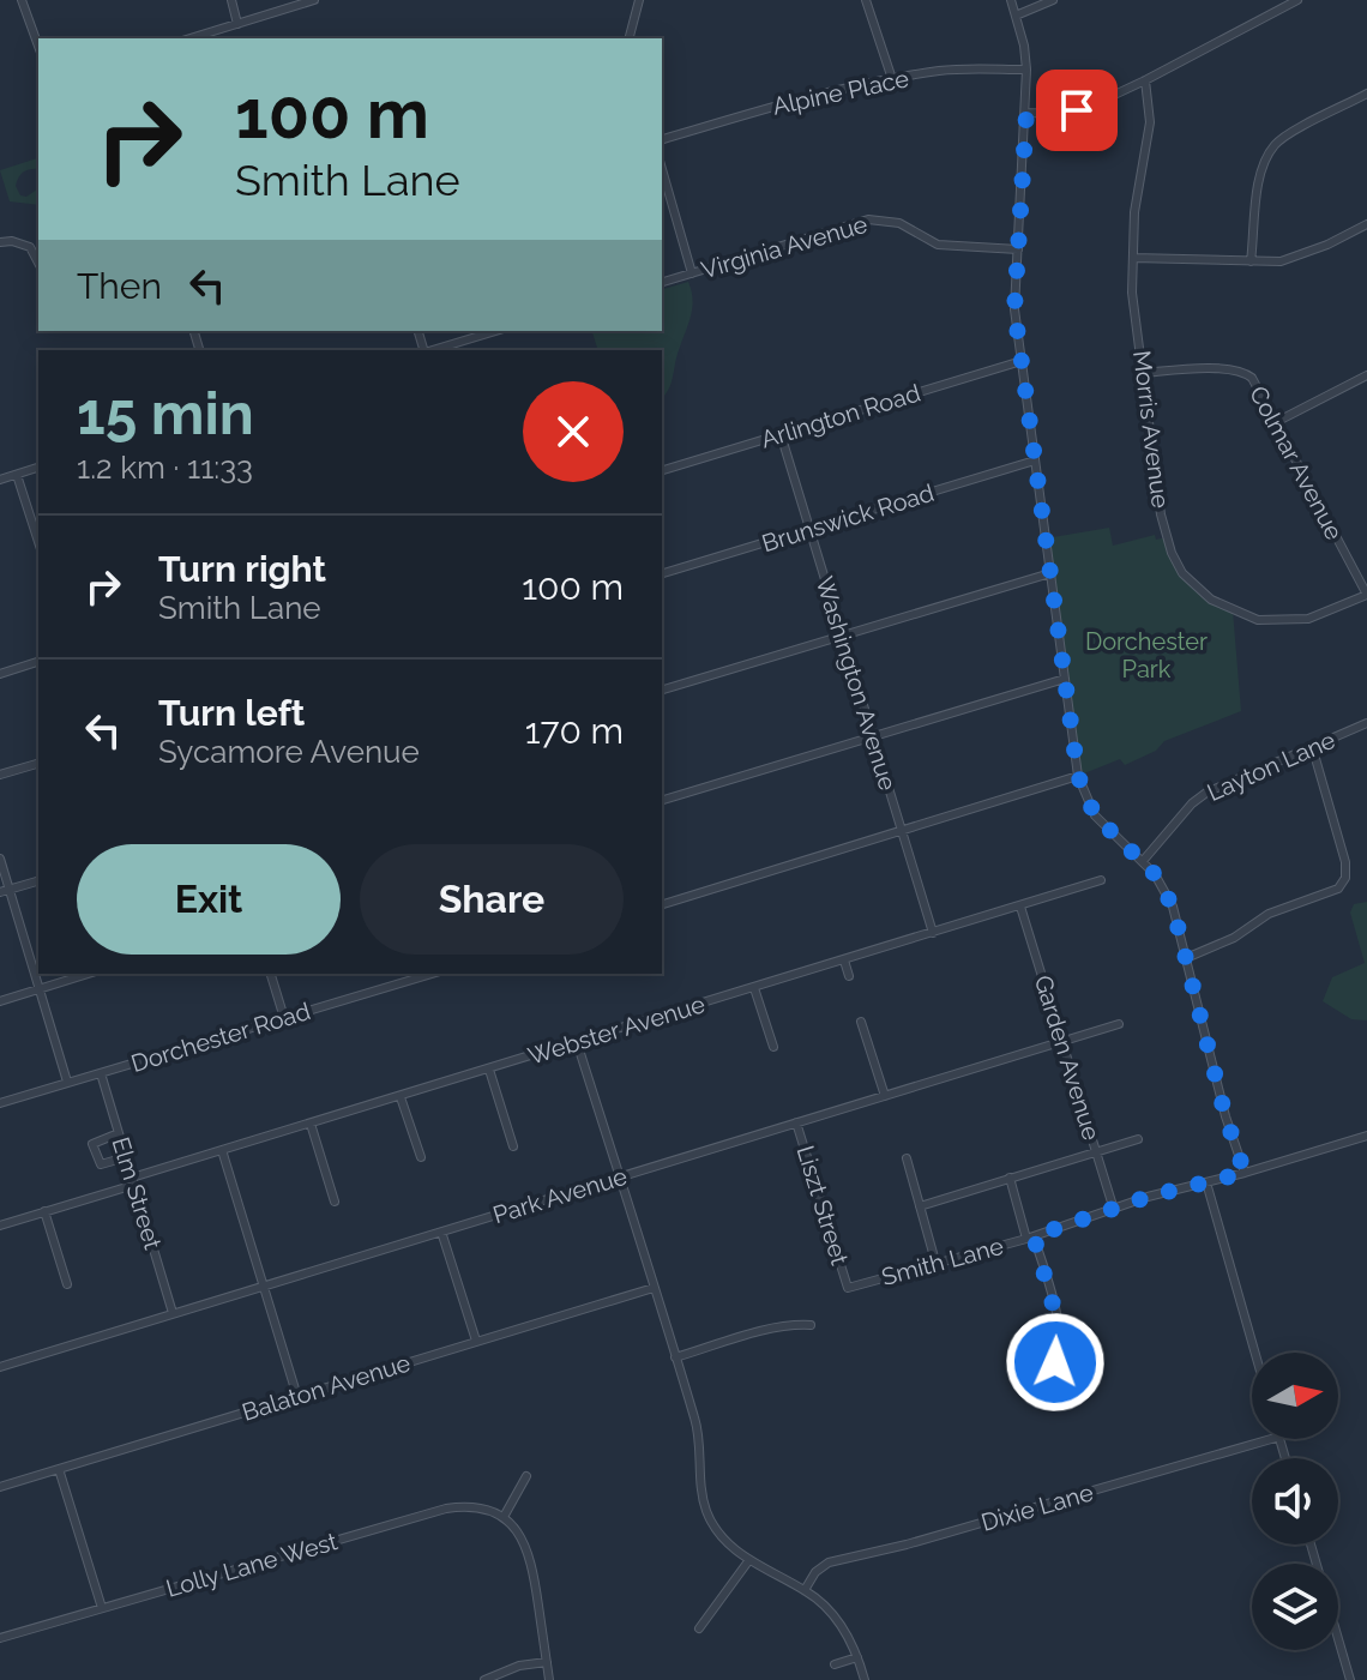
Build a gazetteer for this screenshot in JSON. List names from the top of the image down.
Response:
{
  "streets": {
    "street": [
      "Alpine Place",
      "Virginia Avenue",
      "Arlington Road",
      "Morris Avenue",
      "Colmar Avenue",
      "Brunswick Road",
      "Washington Avenue",
      "Layton Lane",
      "Webster Avenue",
      "Dorchester Road",
      "Garden Avenue",
      "Elm Street",
      "Park Avenue",
      "Liszt Street",
      "Smith Lane",
      "Balaton Avenue",
      "Dixie Lane",
      "Lolly Lane West"
    ]
  },
  "crossings": [
    ["Arlington Road", "Washington Avenue"],
    ["Morris Avenue", "Colmar Avenue"],
    ["Brunswick Road", "Washington Avenue"],
    ["Washington Avenue", "Webster Avenue"],
    ["Webster Avenue", "Garden Avenue"],
    ["Webster Avenue", "Elm Street"],
    ["Dorchester Road", "Elm Street"],
    ["Garden Avenue", "Park Avenue"],
    ["Garden Avenue", "Smith Lane"],
    ["Elm Street", "Park Avenue"],
    ["Park Avenue", "Liszt Street"],
    ["Liszt Street", "Smith Lane"]
  ],
  "parks": ["Dorchester Park"],
  "north": "right",
  "page": {
    "turn": ["100 m", "Smith Lane"],
    "then": "Then",
    "heading": ["15 min", "1.2 km · 11:33"],
    "list": [
      {
        "name": "Turn right",
        "note": "Smith Lane",
        "value": "100 m"
      },
      {
        "name": "Turn left",
        "note": "Sycamore Avenue",
        "value": "170 m"
      }
    ],
    "buttons": ["Exit", "Share"]
  }
}
